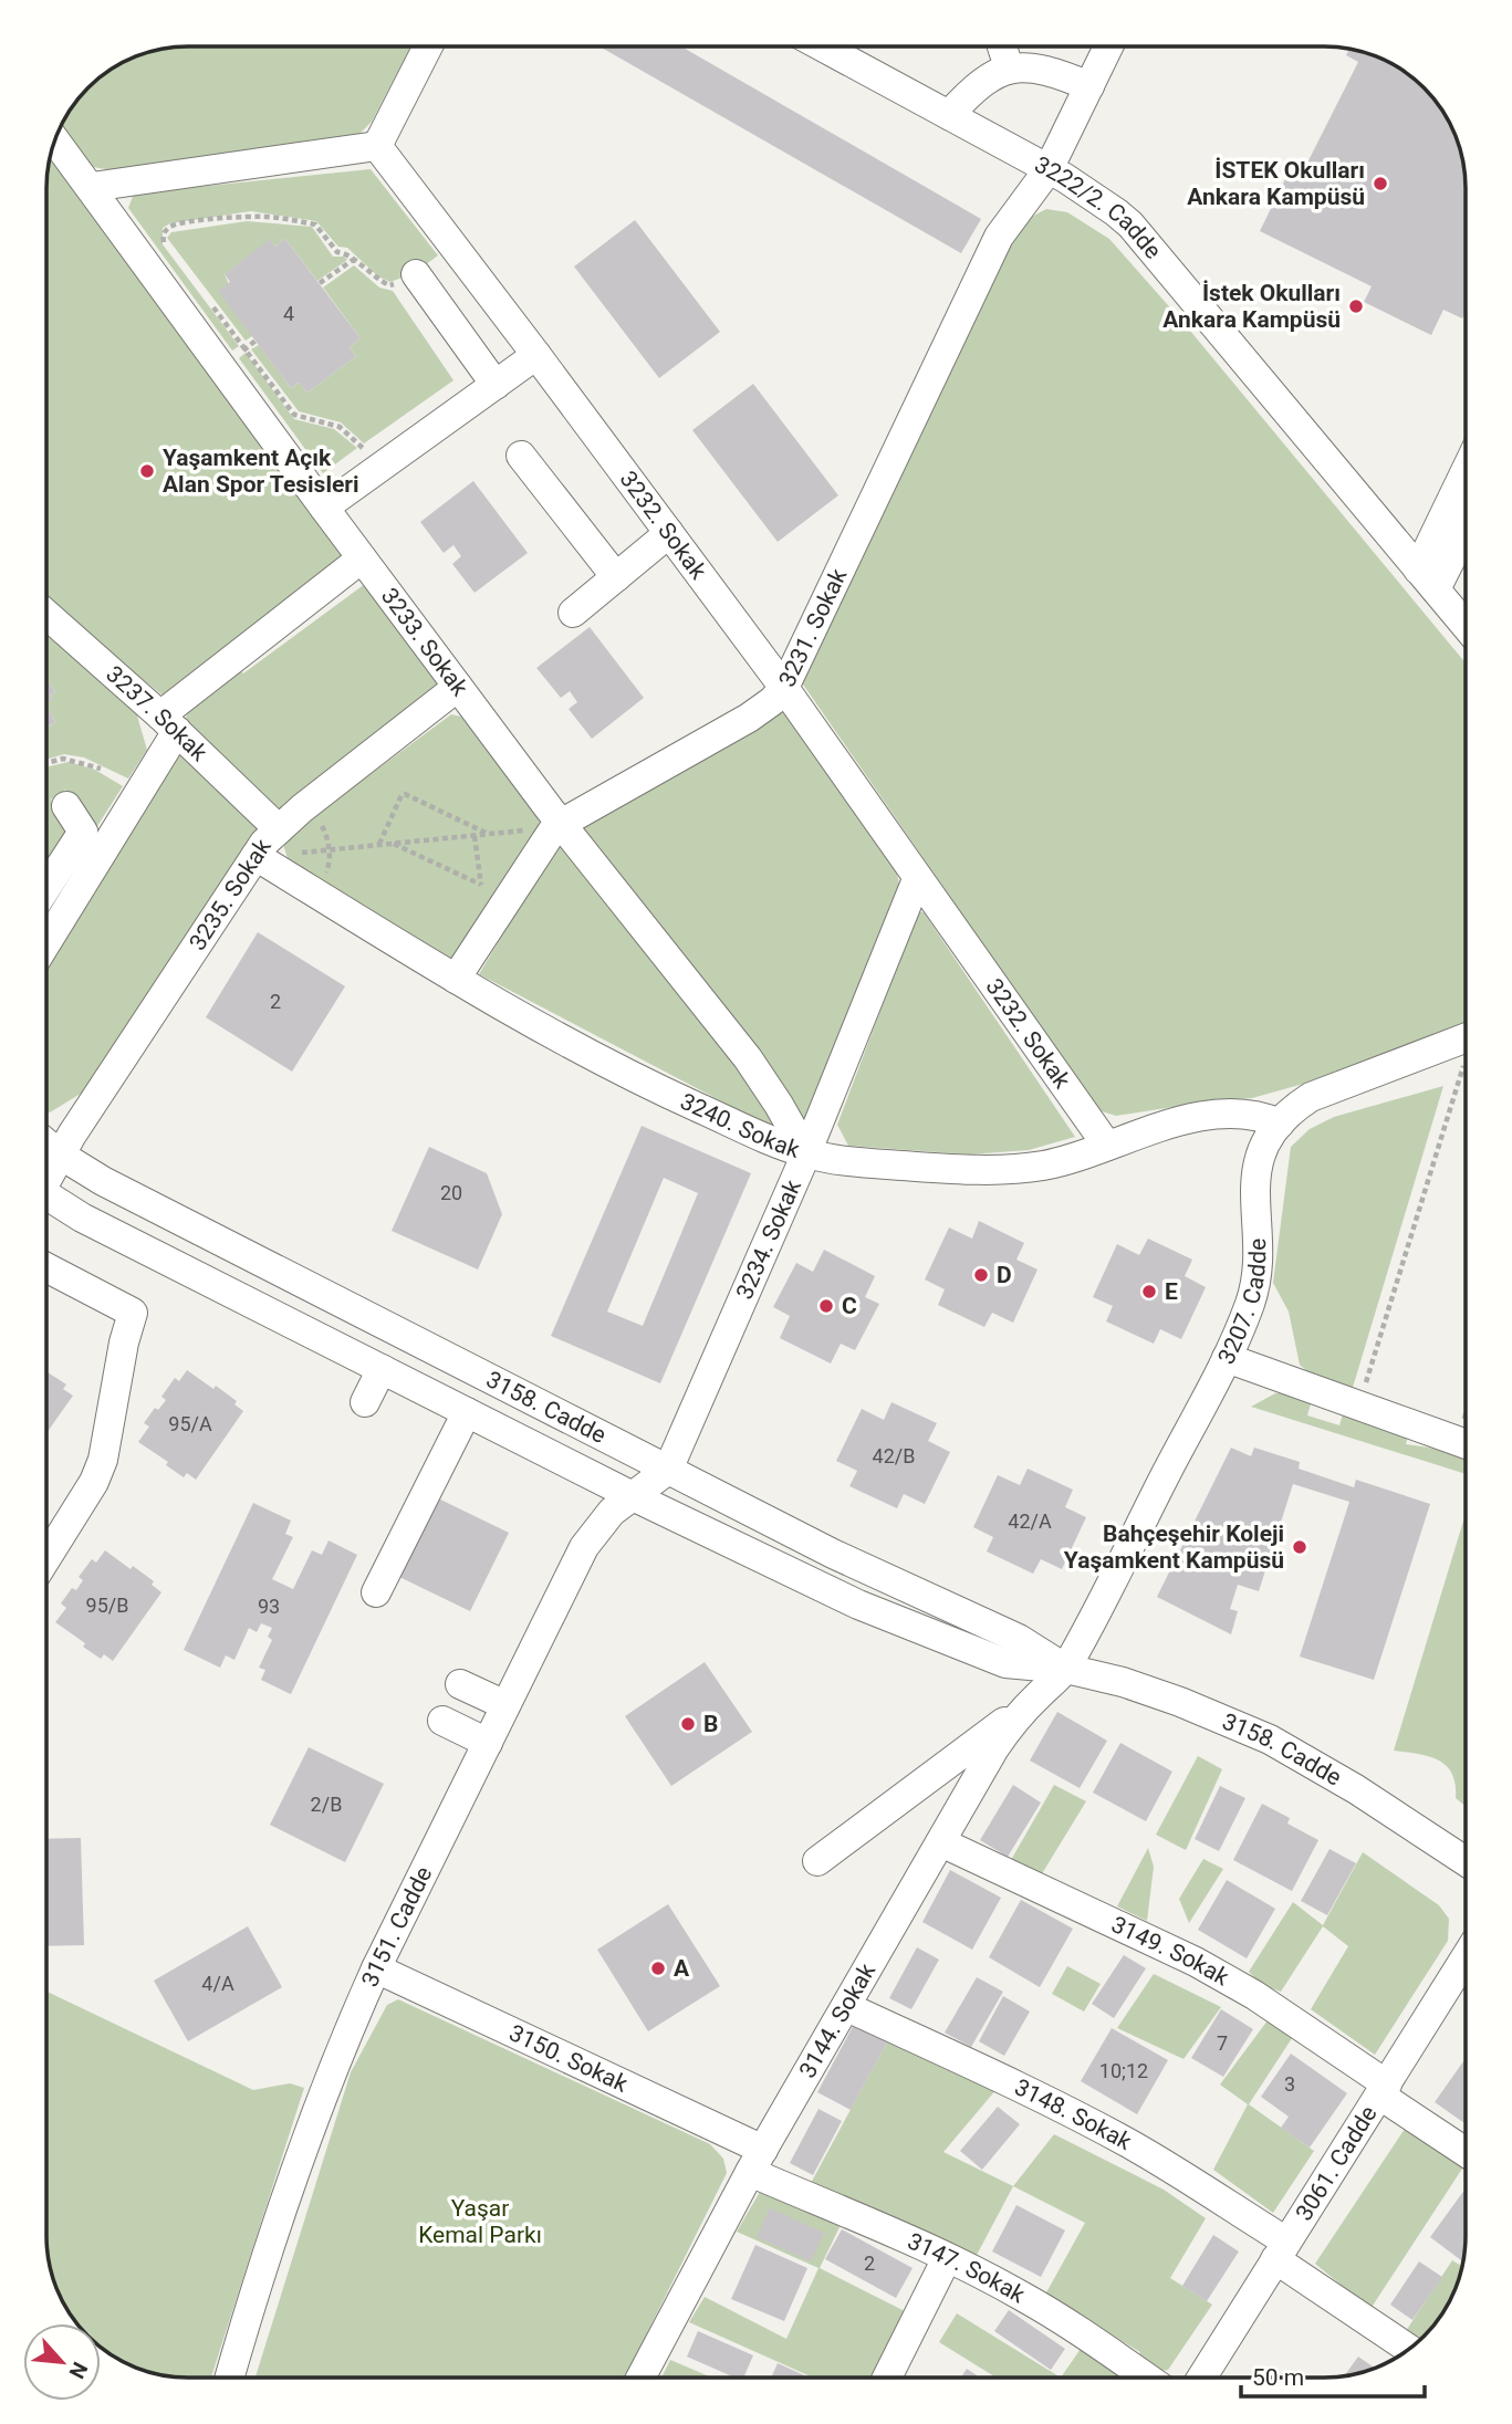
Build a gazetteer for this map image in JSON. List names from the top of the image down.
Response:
{
  "streets": {
    "street": [
      "3222/2. Cadde",
      "3232. Sokak",
      "3231. Sokak",
      "3233. Sokak",
      "3237. Sokak",
      "3235. Sokak",
      "3240. Sokak",
      "3234. Sokak",
      "3207. Cadde",
      "3158. Cadde",
      "3151. Cadde",
      "3149. Sokak",
      "3144. Sokak",
      "3150. Sokak",
      "3148. Sokak",
      "3061. Cadde",
      "3147. Sokak"
    ]
  },
  "crossings": [
    ["3222/2. Cadde", "3231. Sokak"],
    ["3232. Sokak", "3231. Sokak"],
    ["3232. Sokak", "3240. Sokak"],
    ["3232. Sokak", "3234. Sokak"],
    ["3231. Sokak", "3233. Sokak"],
    ["3231. Sokak", "3240. Sokak"],
    ["3233. Sokak", "3235. Sokak"],
    ["3233. Sokak", "3240. Sokak"],
    ["3233. Sokak", "3234. Sokak"],
    ["3237. Sokak", "3235. Sokak"],
    ["3235. Sokak", "3240. Sokak"],
    ["3235. Sokak", "3158. Cadde"],
    ["3240. Sokak", "3234. Sokak"],
    ["3240. Sokak", "3207. Cadde"],
    ["3234. Sokak", "3158. Cadde"],
    ["3234. Sokak", "3151. Cadde"],
    ["3207. Cadde", "3158. Cadde"],
    ["3207. Cadde", "3144. Sokak"],
    ["3158. Cadde", "3151. Cadde"],
    ["3158. Cadde", "3144. Sokak"],
    ["3151. Cadde", "3150. Sokak"],
    ["3149. Sokak", "3144. Sokak"],
    ["3149. Sokak", "3061. Cadde"],
    ["3144. Sokak", "3150. Sokak"],
    ["3144. Sokak", "3148. Sokak"],
    ["3144. Sokak", "3147. Sokak"],
    ["3150. Sokak", "3147. Sokak"],
    ["3148. Sokak", "3061. Cadde"]
  ],
  "parks": ["Yaşar Kemal Parkı"],
  "places": [
    "İSTEK Okulları Ankara Kampüsü",
    "İstek Okulları Ankara Kampüsü",
    "Yaşamkent Açık Alan Spor Tesisleri",
    "D",
    "E",
    "C",
    "Bahçeşehir Koleji Yaşamkent Kampüsü",
    "B",
    "A"
  ],
  "house_numbers": [
    "4",
    "2",
    "20",
    "95/A",
    "42/B",
    "42/A",
    "95/B",
    "93",
    "2/B",
    "4/A",
    "7",
    "10;12",
    "3",
    "2"
  ],
  "scale_bar": "50 m",
  "north": "bottom right"
}
